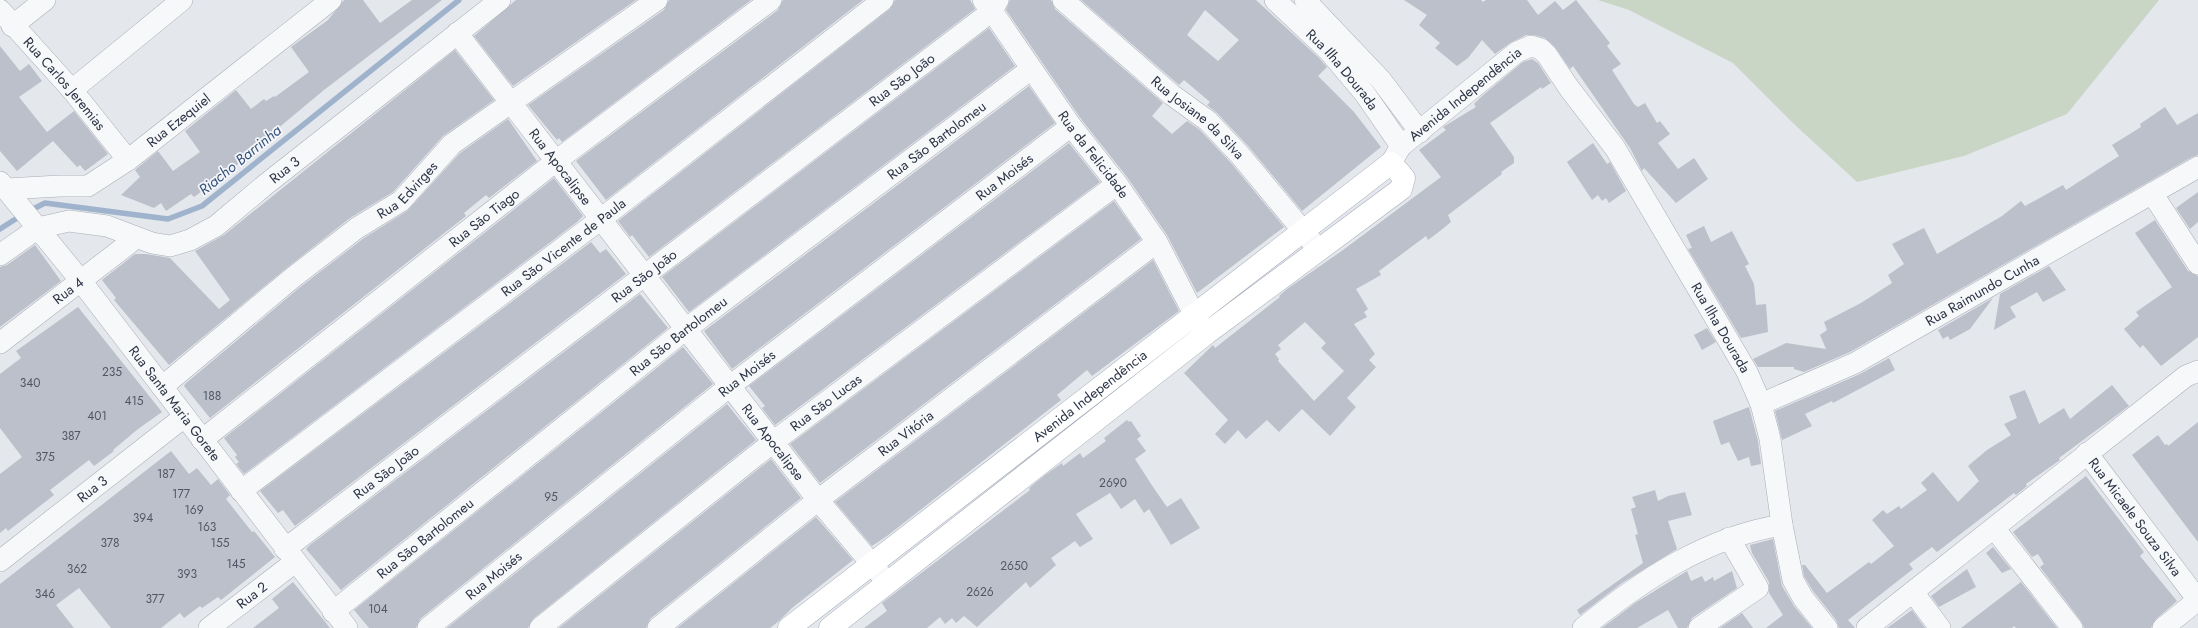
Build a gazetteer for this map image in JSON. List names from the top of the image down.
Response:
{
  "streets": {
    "main road": ["Avenida Independência"],
    "street": [
      "Rua Ilha Dourada",
      "Rua São João",
      "Rua Carlos Jeremias",
      "Rua Josiane da Silva",
      "Rua Ezequiel",
      "Rua São Bartolomeu",
      "Rua da Felicidade",
      "Rua Apocalipse",
      "Rua 3",
      "Rua Moisés",
      "Rua Edvirges",
      "Rua São Tiago",
      "Rua São Vicente de Paula",
      "Rua Raimundo Cunha",
      "Rua 4",
      "Rua São Lucas",
      "Rua Santa Maria Gorete",
      "Rua Vitória",
      "Rua Micaele Souza Silva",
      "Rua 2"
    ]
  },
  "crossings": [
    ["Rua Ilha Dourada", "Avenida Independência"],
    ["Rua Ilha Dourada", "Rua Raimundo Cunha"],
    ["Rua São João", "Rua da Felicidade"],
    ["Rua São João", "Rua Apocalipse"],
    ["Rua São João", "Rua Santa Maria Gorete"],
    ["Rua São João", "Rua 2"],
    ["Rua Carlos Jeremias", "Rua Ezequiel"],
    ["Avenida Independência", "Rua Josiane da Silva"],
    ["Avenida Independência", "Rua da Felicidade"],
    ["Avenida Independência", "Rua Apocalipse"],
    ["Rua Ezequiel", "Rua Santa Maria Gorete"],
    ["Rua São Bartolomeu", "Rua da Felicidade"],
    ["Rua São Bartolomeu", "Rua Apocalipse"],
    ["Rua São Bartolomeu", "Rua Santa Maria Gorete"],
    ["Rua da Felicidade", "Rua Moisés"],
    ["Rua da Felicidade", "Rua São Lucas"],
    ["Rua da Felicidade", "Rua Vitória"],
    ["Rua Apocalipse", "Rua 3"],
    ["Rua Apocalipse", "Rua Moisés"],
    ["Rua Apocalipse", "Rua Edvirges"],
    ["Rua Apocalipse", "Rua São Tiago"],
    ["Rua Apocalipse", "Rua São Vicente de Paula"],
    ["Rua Apocalipse", "Rua São Lucas"],
    ["Rua Apocalipse", "Rua Vitória"],
    ["Rua 3", "Rua 4"],
    ["Rua 3", "Rua Santa Maria Gorete"],
    ["Rua Edvirges", "Rua Santa Maria Gorete"],
    ["Rua São Tiago", "Rua Santa Maria Gorete"],
    ["Rua São Vicente de Paula", "Rua Santa Maria Gorete"],
    ["Rua 4", "Rua Santa Maria Gorete"],
    ["Rua Santa Maria Gorete", "Rua 2"]
  ],
  "water": ["Riacho Barrinha"],
  "house_numbers": [
    "235",
    "340",
    "188",
    "415",
    "401",
    "387",
    "375",
    "187",
    "2690",
    "177",
    "95",
    "169",
    "394",
    "163",
    "378",
    "155",
    "145",
    "2650",
    "362",
    "393",
    "2626",
    "346",
    "377",
    "104"
  ]
}
